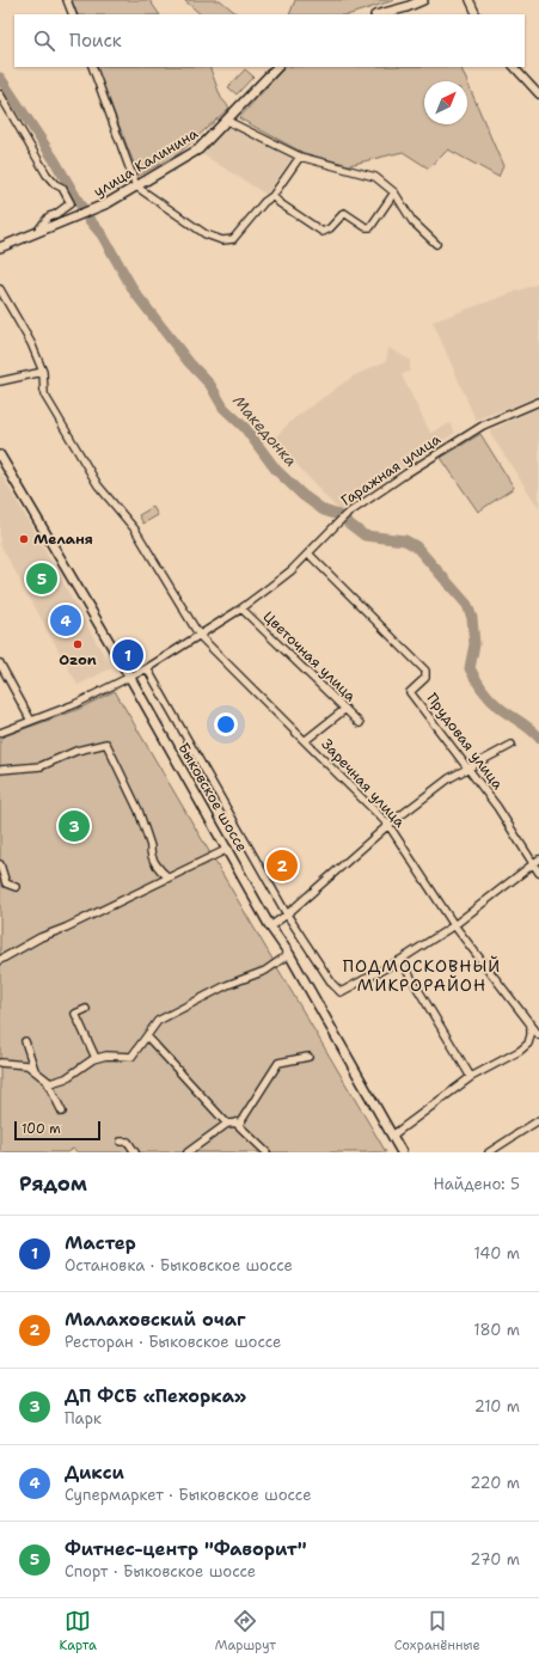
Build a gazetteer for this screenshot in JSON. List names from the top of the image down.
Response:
{
  "streets": {
    "main road": ["улица Калинина", "Быковское шоссе"],
    "street": [
      "Гаражная улица",
      "Цветочная улица",
      "Прудовая улица",
      "Заречная улица"
    ]
  },
  "crossings": [
    ["Гаражная улица", "Цветочная улица"],
    ["Гаражная улица", "Прудовая улица"],
    ["Гаражная улица", "Заречная улица"],
    ["Гаражная улица", "Быковское шоссе"]
  ],
  "districts": ["ПОДМОСКОВНЫЙ МИКРОРАЙОН"],
  "water": ["Македонка"],
  "places": ["Меланя", "Ozon"],
  "scale_bar": "100 m",
  "north": "top right",
  "page": {
    "search": "Поиск",
    "pins": [
      "5",
      "4",
      "1",
      "3",
      "2"
    ],
    "scale": "100 m",
    "heading": ["Рядом", "Найдено: 5"],
    "list": [
      {
        "mark": "1",
        "name": "Мастер",
        "note": "Остановка · Быковское шоссе",
        "value": "140 m"
      },
      {
        "mark": "2",
        "name": "Малаховский очаг",
        "note": "Ресторан · Быковское шоссе",
        "value": "180 m"
      },
      {
        "mark": "3",
        "name": "ДП ФСБ «Пехорка»",
        "note": "Парк",
        "value": "210 m"
      },
      {
        "mark": "4",
        "name": "Дикси",
        "note": "Супермаркет · Быковское шоссе",
        "value": "220 m"
      },
      {
        "mark": "5",
        "name": "Фитнес-центр \"Фаворит\"",
        "note": "Спорт · Быковское шоссе",
        "value": "270 m"
      }
    ],
    "nav": ["Карта", "Маршрут", "Сохранённые"]
  }
}
